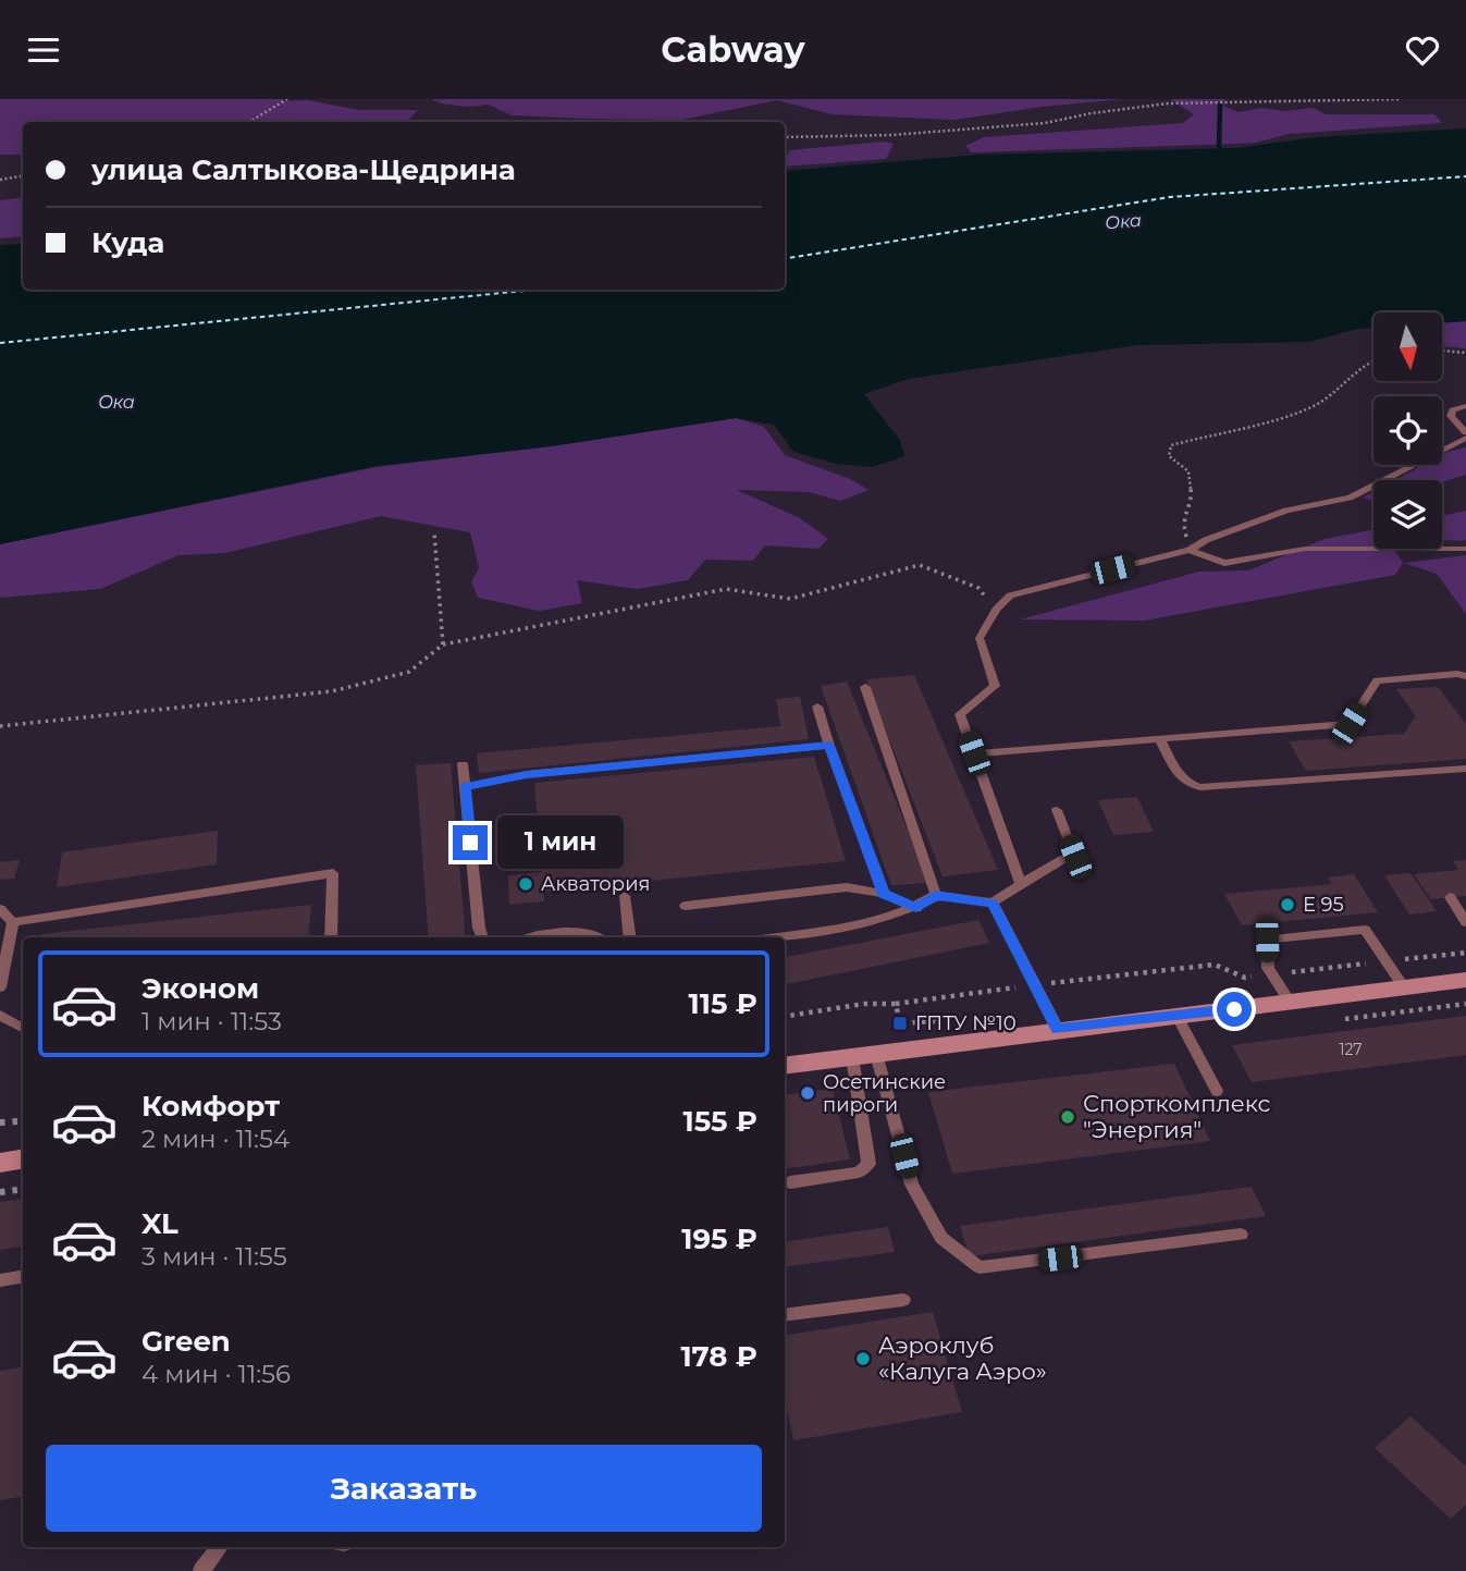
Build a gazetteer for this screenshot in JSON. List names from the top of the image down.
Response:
{
  "water": ["Ока"],
  "places": {
    "other": [
      "Акватория",
      "Е 95",
      "Осетинские пироги",
      "Спорткомплекс \"Энергия\"",
      "Аэроклуб «Калуга Аэро»"
    ],
    "transit": ["ГПТУ №10"]
  },
  "house_numbers": ["127"],
  "north": "bottom",
  "page": {
    "header": "Cabway",
    "banner": ["улица Салтыкова-Щедрина", "Куда"],
    "bubble": "1 мин",
    "list": [
      {
        "name": "Эконом",
        "note": "1 мин · 11:53",
        "value": "115 ₽"
      },
      {
        "name": "Комфорт",
        "note": "2 мин · 11:54",
        "value": "155 ₽"
      },
      {
        "name": "XL",
        "note": "3 мин · 11:55",
        "value": "195 ₽"
      },
      {
        "name": "Green",
        "note": "4 мин · 11:56",
        "value": "178 ₽"
      }
    ],
    "buttons": "Заказать"
  }
}
